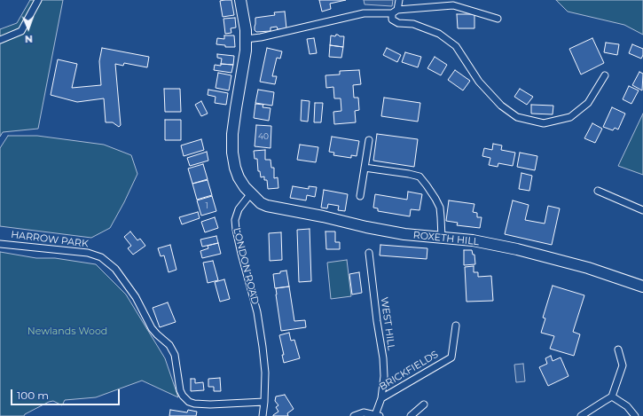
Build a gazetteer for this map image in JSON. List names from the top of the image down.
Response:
{
  "streets": {
    "main road": ["ROXETH HILL"],
    "street": [
      "HARROW PARK",
      "LONDON ROAD",
      "WEST HILL",
      "BRICKFIELDS"
    ]
  },
  "crossings": [
    ["ROXETH HILL", "LONDON ROAD"],
    ["HARROW PARK", "LONDON ROAD"],
    ["WEST HILL", "BRICKFIELDS"]
  ],
  "parks": ["Newlands Wood"],
  "house_numbers": ["40", "1"],
  "scale_bar": "100 m",
  "north": "bottom"
}
